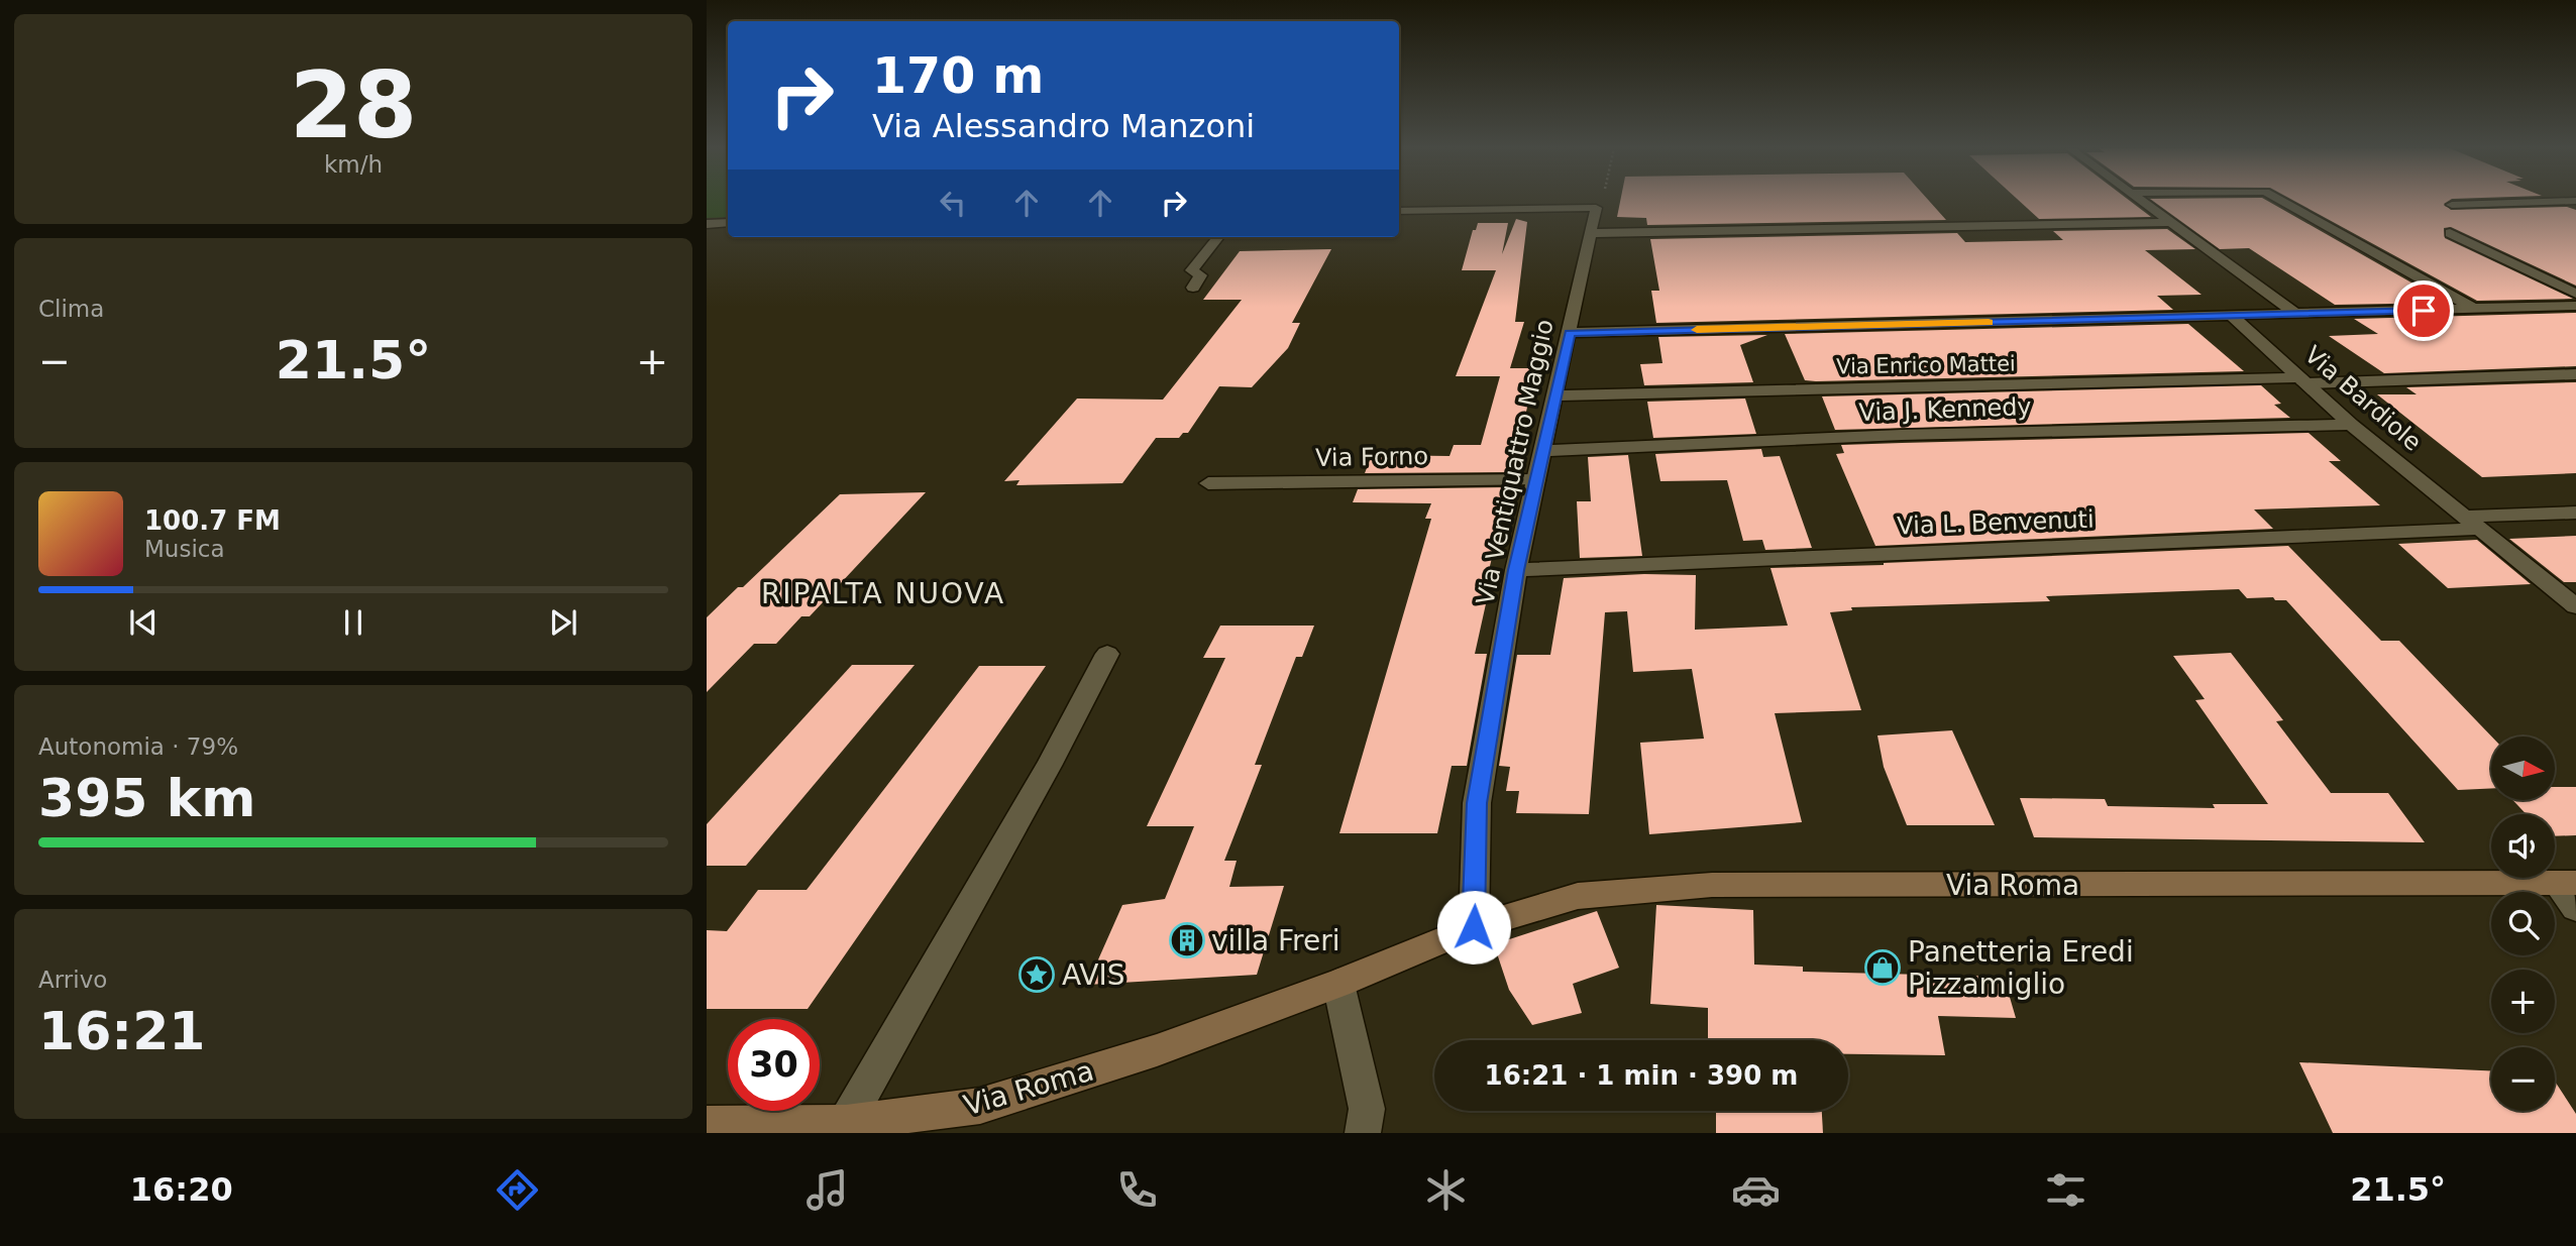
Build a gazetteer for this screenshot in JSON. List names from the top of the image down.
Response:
{
  "streets": {
    "main road": ["Via Roma"],
    "street": [
      "Via Enrico Mattei",
      "Via Bardiole",
      "Via J. Kennedy",
      "Via Forno",
      "Via Ventiquattro Maggio",
      "Via L. Benvenuti"
    ]
  },
  "crossings": [
    ["Via Enrico Mattei", "Via Bardiole"],
    ["Via Enrico Mattei", "Via Ventiquattro Maggio"],
    ["Via Bardiole", "Via J. Kennedy"],
    ["Via Bardiole", "Via L. Benvenuti"],
    ["Via J. Kennedy", "Via Ventiquattro Maggio"],
    ["Via Forno", "Via Ventiquattro Maggio"],
    ["Via Ventiquattro Maggio", "Via L. Benvenuti"],
    ["Via Ventiquattro Maggio", "Via Roma"]
  ],
  "districts": ["RIPALTA NUOVA"],
  "places": {
    "building": ["villa Freri"],
    "shop": ["Panetteria Eredi Pizzamiglio"],
    "place": ["AVIS"]
  },
  "north": "right",
  "page": {
    "tile": [
      ["28", "km/h"],
      "Clima",
      ["Autonomia · 79%", "395 km"],
      ["Arrivo", "16:21"]
    ],
    "turn": ["170 m", "Via Alessandro Manzoni"],
    "heat": ["−", "21.5°", "+"],
    "song": ["100.7 FM", "Musica"],
    "map_buttons": ["+", "−"],
    "limit": "30",
    "trip": "16:21 · 1 min · 390 m",
    "tabs": ["16:20", "21.5°"]
  }
}
